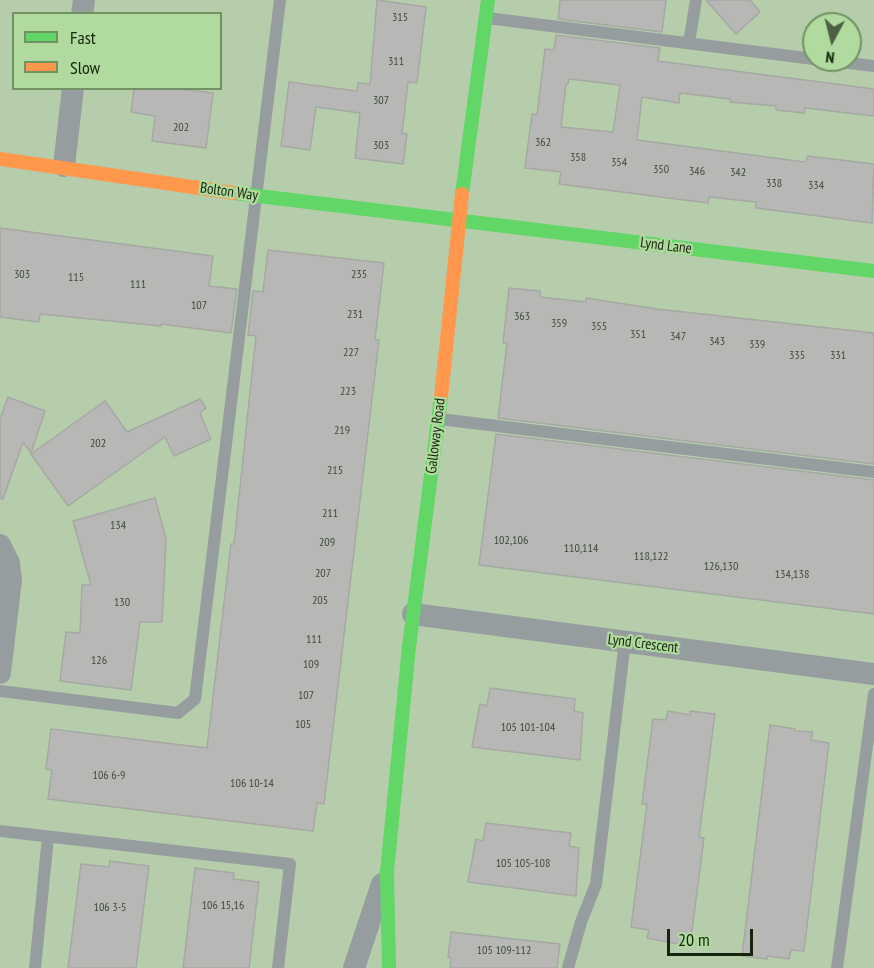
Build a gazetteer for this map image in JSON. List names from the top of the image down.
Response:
{
  "streets": {
    "street": [
      "Bolton Way",
      "Lynd Lane",
      "Galloway Road",
      "Lynd Crescent"
    ]
  },
  "crossings": [
    ["Bolton Way", "Lynd Lane"],
    ["Bolton Way", "Galloway Road"],
    ["Lynd Lane", "Galloway Road"],
    ["Galloway Road", "Lynd Crescent"]
  ],
  "house_numbers": [
    "315",
    "311",
    "307",
    "202",
    "362",
    "303",
    "358",
    "354",
    "350",
    "346",
    "342",
    "338",
    "334",
    "303",
    "235",
    "115",
    "111",
    "107",
    "231",
    "363",
    "359",
    "355",
    "351",
    "347",
    "343",
    "339",
    "227",
    "335",
    "331",
    "223",
    "219",
    "202",
    "215",
    "211",
    "134",
    "102,106",
    "209",
    "110,114",
    "118,122",
    "126,130",
    "207",
    "134,138",
    "205",
    "130",
    "111",
    "126",
    "109",
    "107",
    "105",
    "105 101-104",
    "106 6-9",
    "106 10-14",
    "105 105-108",
    "106 15,16",
    "106 3-5",
    "105 109-112"
  ],
  "legend": ["Fast", "Slow"],
  "scale_bar": "20 m",
  "north": "bottom"
}
